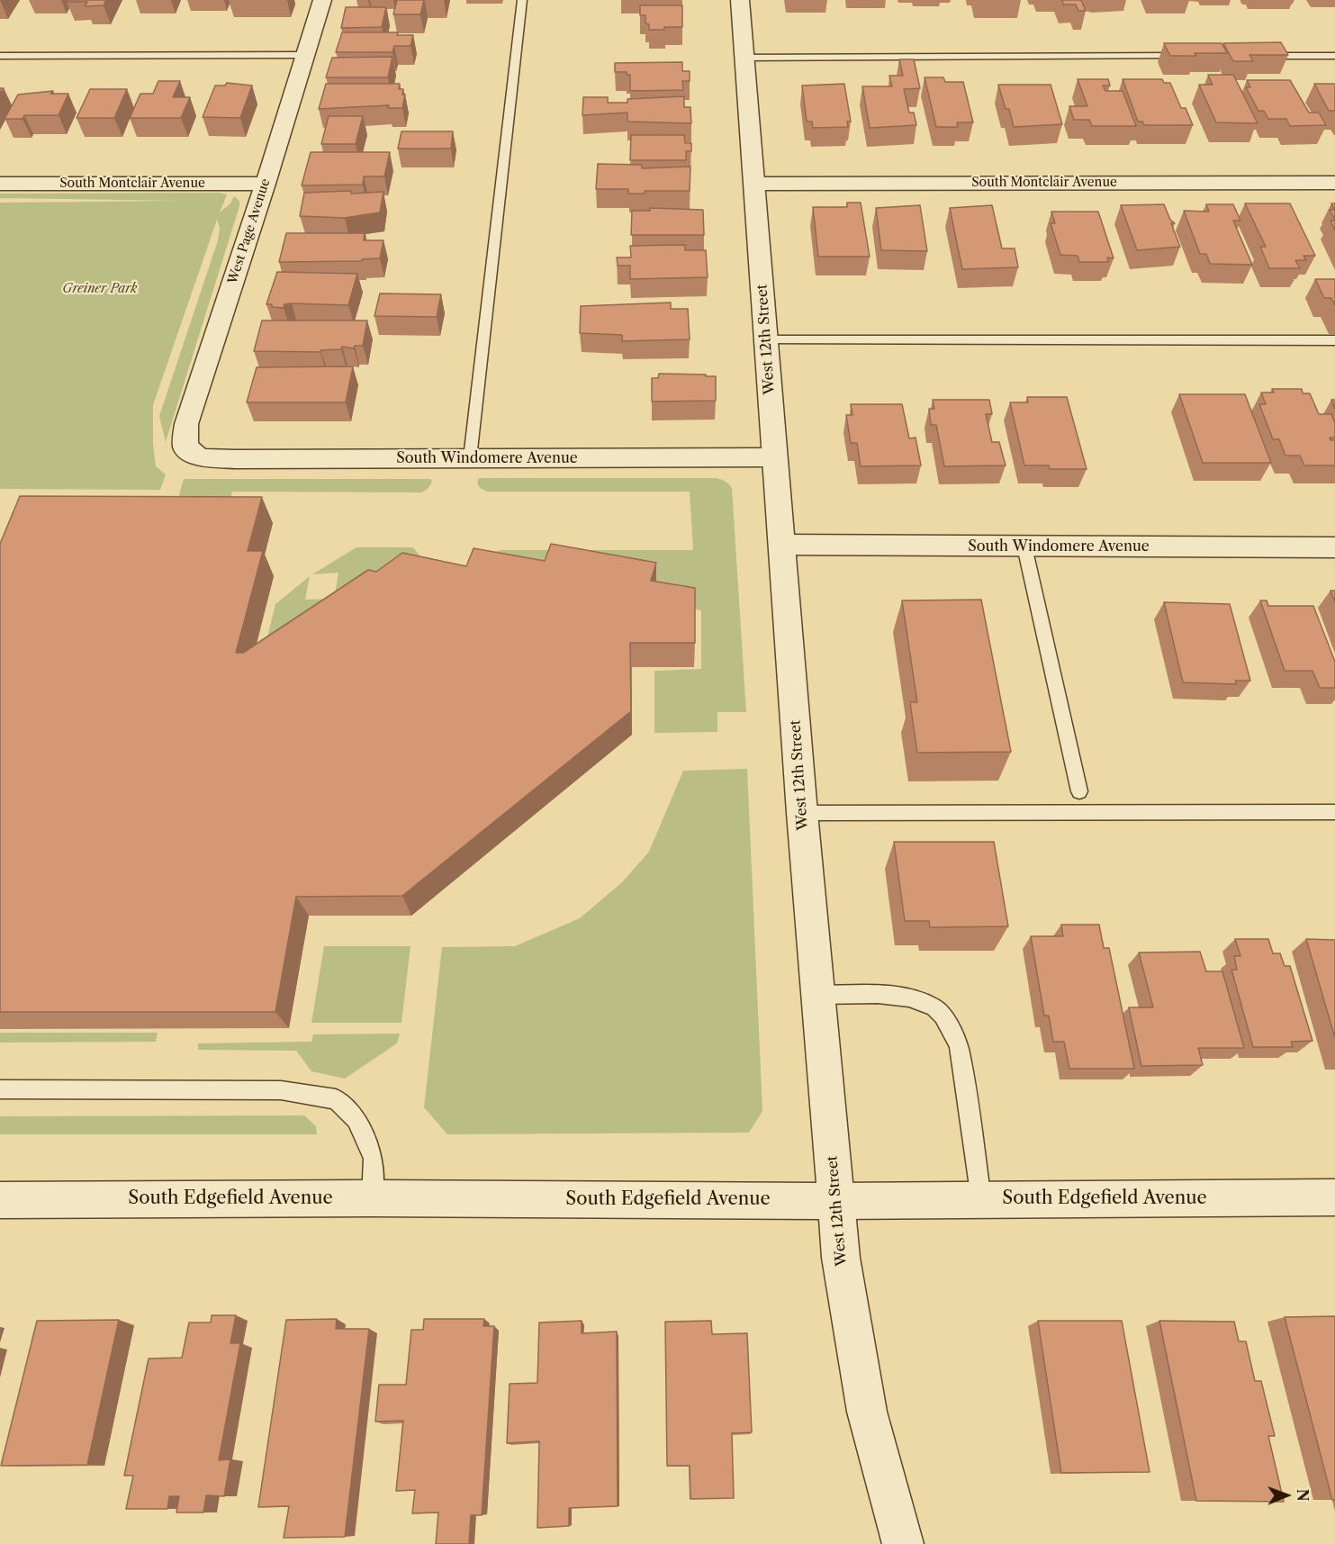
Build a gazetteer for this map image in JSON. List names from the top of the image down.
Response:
{
  "streets": {
    "street": [
      "South Montclair Avenue",
      "West Page Avenue",
      "West 12th Street",
      "South Windomere Avenue",
      "South Edgefield Avenue"
    ]
  },
  "crossings": [
    ["South Montclair Avenue", "West Page Avenue"],
    ["South Montclair Avenue", "West 12th Street"],
    ["West Page Avenue", "South Windomere Avenue"],
    ["West 12th Street", "South Windomere Avenue"],
    ["West 12th Street", "South Edgefield Avenue"]
  ],
  "parks": ["Greiner Park"],
  "north": "right"
}
